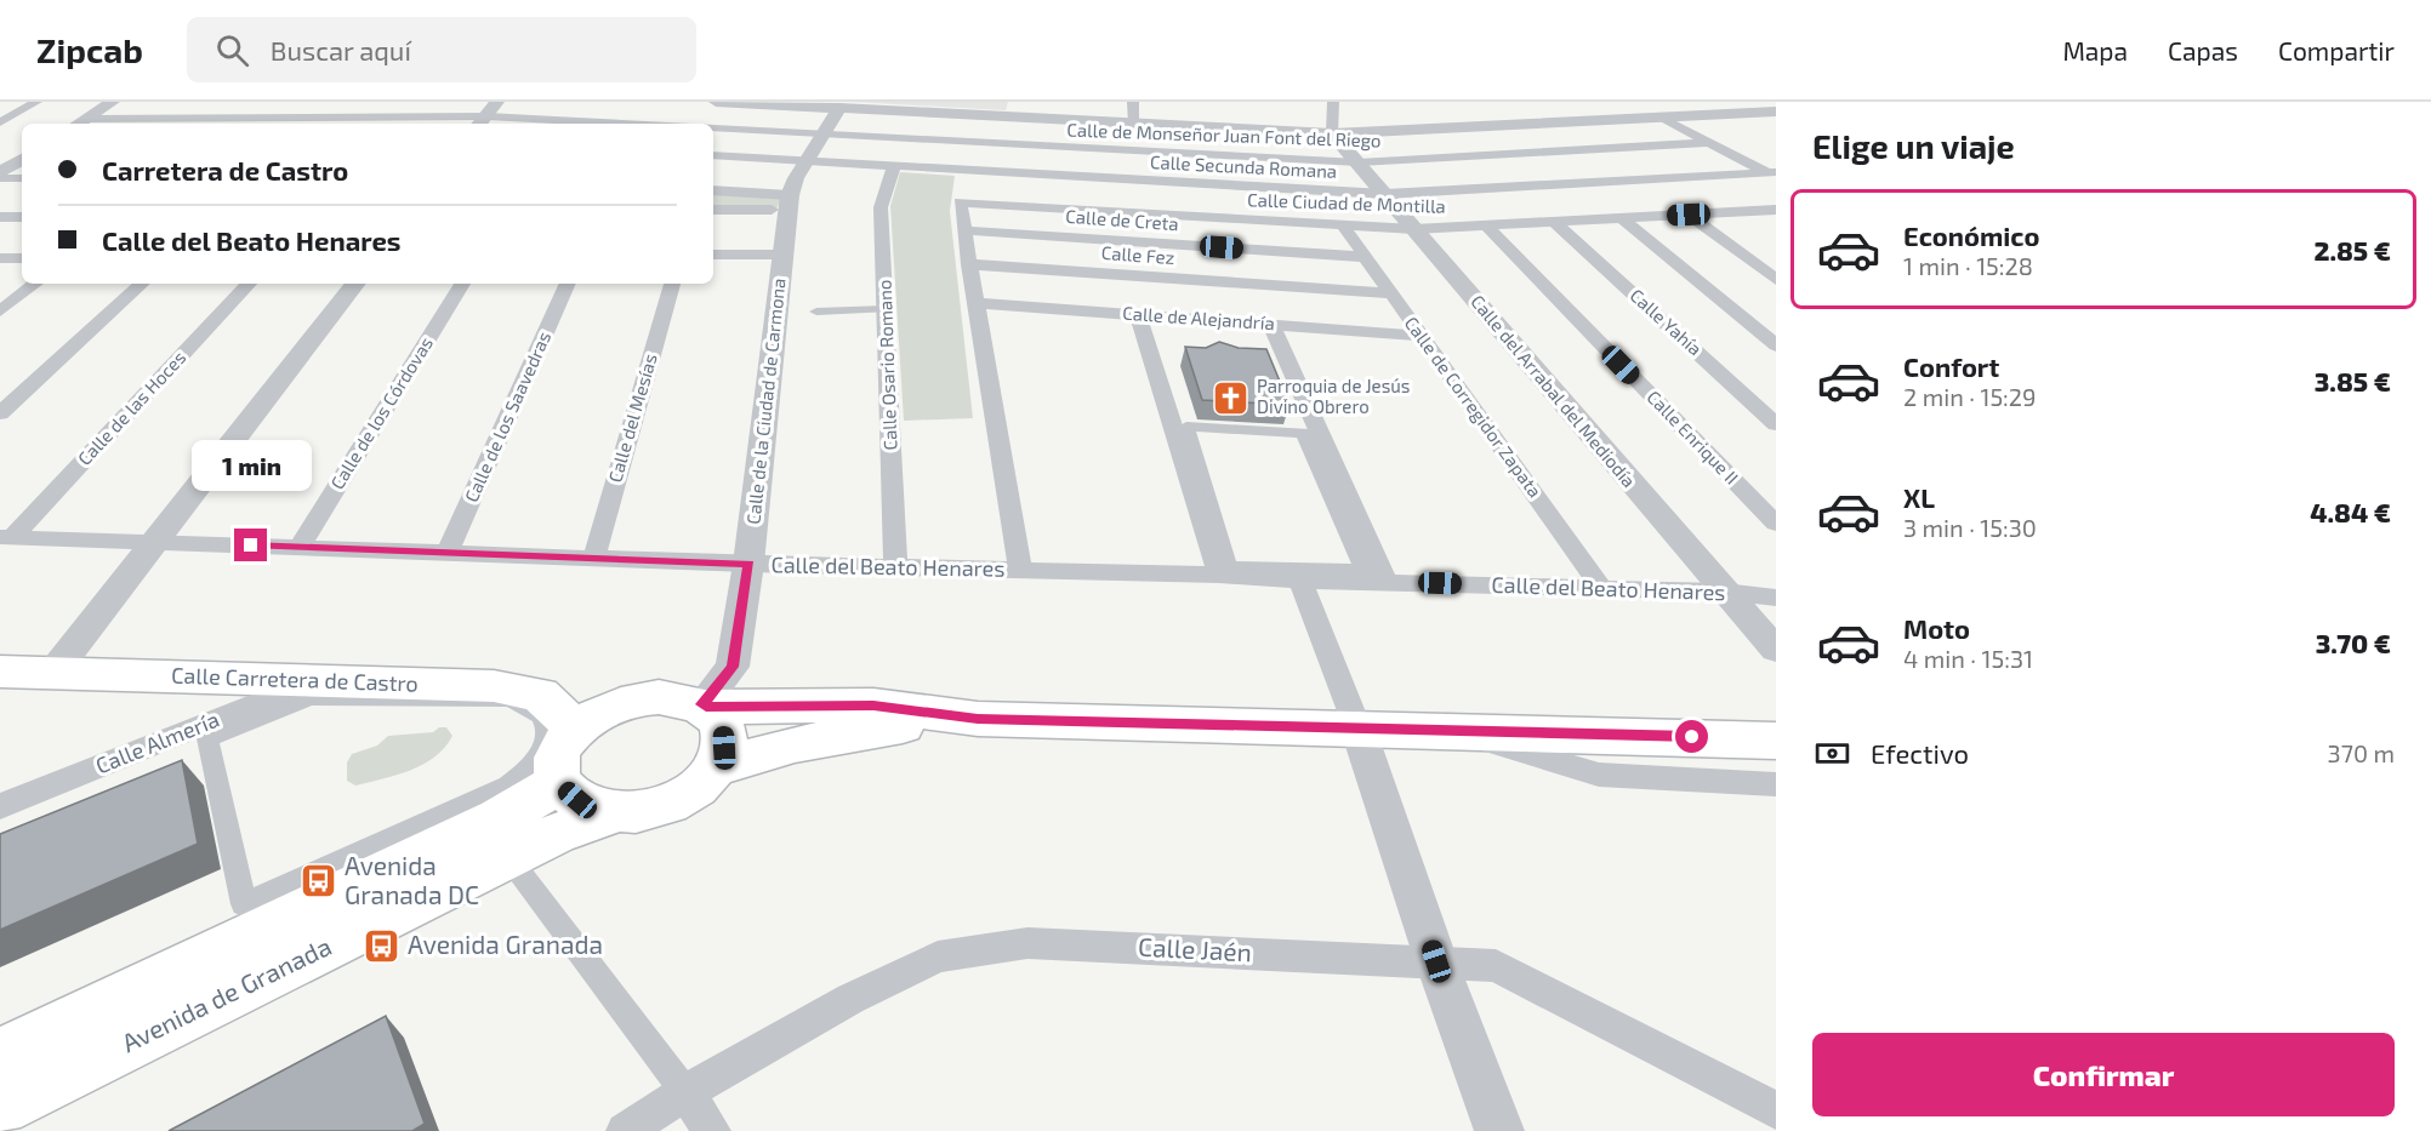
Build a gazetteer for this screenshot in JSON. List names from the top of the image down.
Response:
{
  "streets": {
    "main road": ["Calle Carretera de Castro", "Avenida de Granada"],
    "street": [
      "Calle de Monseñor Juan Font del Riego",
      "Calle Secunda Romana",
      "Calle Ciudad de Montilla",
      "Calle de Creta",
      "Calle Fez",
      "Calle de Alejandría",
      "Calle Yahía",
      "Calle Osario Romano",
      "Calle del Arrabal del Mediodía",
      "Calle de la Ciudad de Carmona",
      "Calle de Corregidor Zapata",
      "Calle de las Hoces",
      "Calle de los Córdovas",
      "Calle de los Saavedras",
      "Calle del Mesías",
      "Calle Enrique II",
      "Calle del Beato Henares",
      "Calle Almería",
      "Calle Jaén"
    ]
  },
  "crossings": [
    ["Calle de Monseñor Juan Font del Riego", "Calle del Arrabal del Mediodía"],
    ["Calle de Monseñor Juan Font del Riego", "Calle de la Ciudad de Carmona"],
    ["Calle Secunda Romana", "Calle Osario Romano"],
    ["Calle Secunda Romana", "Calle del Arrabal del Mediodía"],
    ["Calle Secunda Romana", "Calle de la Ciudad de Carmona"],
    ["Calle Ciudad de Montilla", "Calle de Creta"],
    ["Calle Ciudad de Montilla", "Calle Yahía"],
    ["Calle Ciudad de Montilla", "Calle del Arrabal del Mediodía"],
    ["Calle Ciudad de Montilla", "Calle de Corregidor Zapata"],
    ["Calle Ciudad de Montilla", "Calle Enrique II"],
    ["Calle de Creta", "Calle de Corregidor Zapata"],
    ["Calle Fez", "Calle de Corregidor Zapata"],
    ["Calle de Alejandría", "Calle de Corregidor Zapata"],
    ["Calle Osario Romano", "Calle del Beato Henares"],
    ["Calle del Arrabal del Mediodía", "Calle del Beato Henares"],
    ["Calle de la Ciudad de Carmona", "Calle del Beato Henares"],
    ["Calle de la Ciudad de Carmona", "Calle Carretera de Castro"],
    ["Calle de la Ciudad de Carmona", "Avenida de Granada"],
    ["Calle de Corregidor Zapata", "Calle del Beato Henares"],
    ["Calle de las Hoces", "Calle del Beato Henares"],
    ["Calle de los Córdovas", "Calle del Beato Henares"],
    ["Calle de los Saavedras", "Calle del Beato Henares"],
    ["Calle del Mesías", "Calle del Beato Henares"],
    ["Calle Carretera de Castro", "Calle Almería"],
    ["Calle Carretera de Castro", "Avenida de Granada"]
  ],
  "places": {
    "church": ["Parroquia de Jesús Divino Obrero"],
    "bus stop": ["Avenida Granada DC", "Avenida Granada"]
  },
  "page": {
    "header": "Zipcab",
    "search": "Buscar aquí",
    "nav": ["Mapa", "Capas", "Compartir"],
    "heading": "Elige un viaje",
    "banner": ["Carretera de Castro", "Calle del Beato Henares"],
    "list": [
      {
        "name": "Económico",
        "note": "1 min · 15:28",
        "value": "2.85 €"
      },
      {
        "name": "Confort",
        "note": "2 min · 15:29",
        "value": "3.85 €"
      },
      {
        "name": "XL",
        "note": "3 min · 15:30",
        "value": "4.84 €"
      },
      {
        "name": "Moto",
        "note": "4 min · 15:31",
        "value": "3.70 €"
      }
    ],
    "bubble": "1 min",
    "pay": ["Efectivo", "370 m"],
    "buttons": "Confirmar"
  }
}
